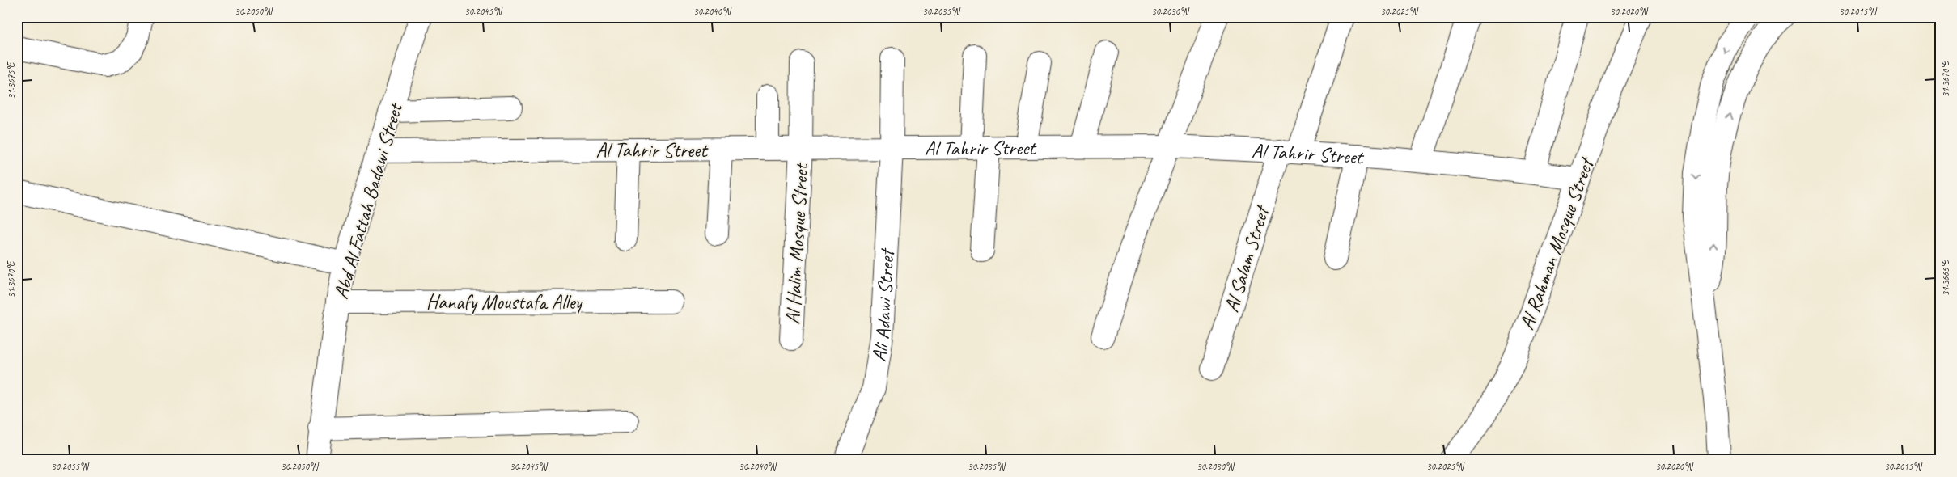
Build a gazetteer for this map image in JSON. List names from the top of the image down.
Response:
{
  "streets": {
    "street": [
      "Al Tahrir Street",
      "Abd Al Fattah Badawi Street",
      "Al Halim Mosque Street",
      "Al Rahman Mosque Street",
      "Al Salam Street",
      "Hanafy Moustafa Alley",
      "Ali Adawi Street"
    ]
  },
  "crossings": [
    ["Al Tahrir Street", "Abd Al Fattah Badawi Street"],
    ["Al Tahrir Street", "Al Halim Mosque Street"],
    ["Al Tahrir Street", "Al Rahman Mosque Street"],
    ["Al Tahrir Street", "Al Salam Street"],
    ["Al Tahrir Street", "Ali Adawi Street"],
    ["Abd Al Fattah Badawi Street", "Hanafy Moustafa Alley"]
  ],
  "coordinates": [
    "30.2050°N",
    "30.2045°N",
    "30.2040°N",
    "30.2035°N",
    "30.2030°N",
    "30.2025°N",
    "30.2020°N",
    "30.2015°N",
    "31.3670°E",
    "31.3675°E",
    "31.3665°E",
    "30.2055°N"
  ]
}
